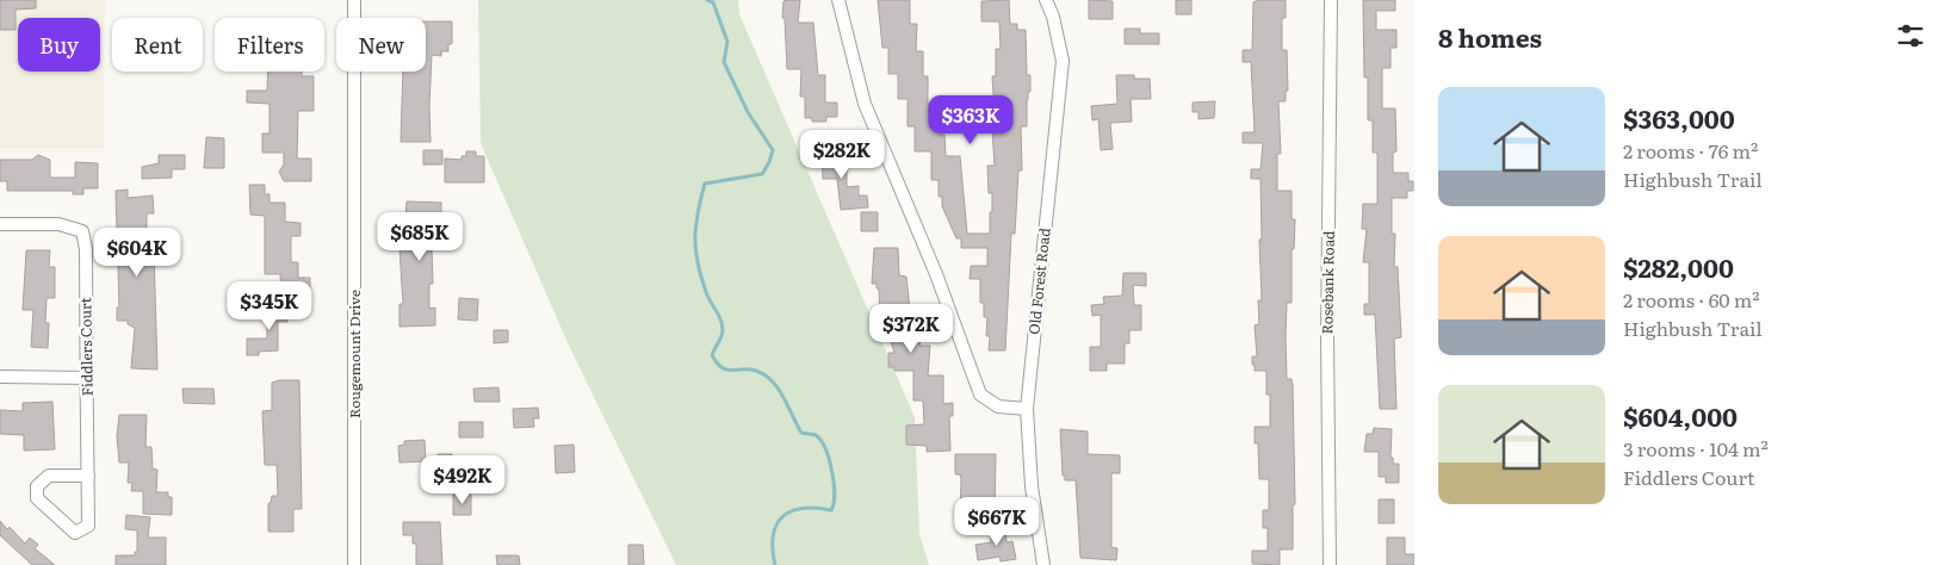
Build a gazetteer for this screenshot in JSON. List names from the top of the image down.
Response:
{
  "streets": {
    "street": [
      "Old Forest Road",
      "Rosebank Road",
      "Fiddlers Court",
      "Rougemount Drive"
    ]
  },
  "page": {
    "heading": "8 homes",
    "chip": [
      "Buy",
      "Rent",
      "Filters",
      "New"
    ],
    "list": [
      {
        "name": "$363,000",
        "note": "2 rooms · 76 m² · Highbush Trail"
      },
      {
        "name": "$282,000",
        "note": "2 rooms · 60 m² · Highbush Trail"
      },
      {
        "name": "$604,000",
        "note": "3 rooms · 104 m² · Fiddlers Court"
      }
    ],
    "price": [
      "$363K",
      "$282K",
      "$685K",
      "$604K",
      "$345K",
      "$372K",
      "$492K",
      "$667K"
    ]
  }
}
